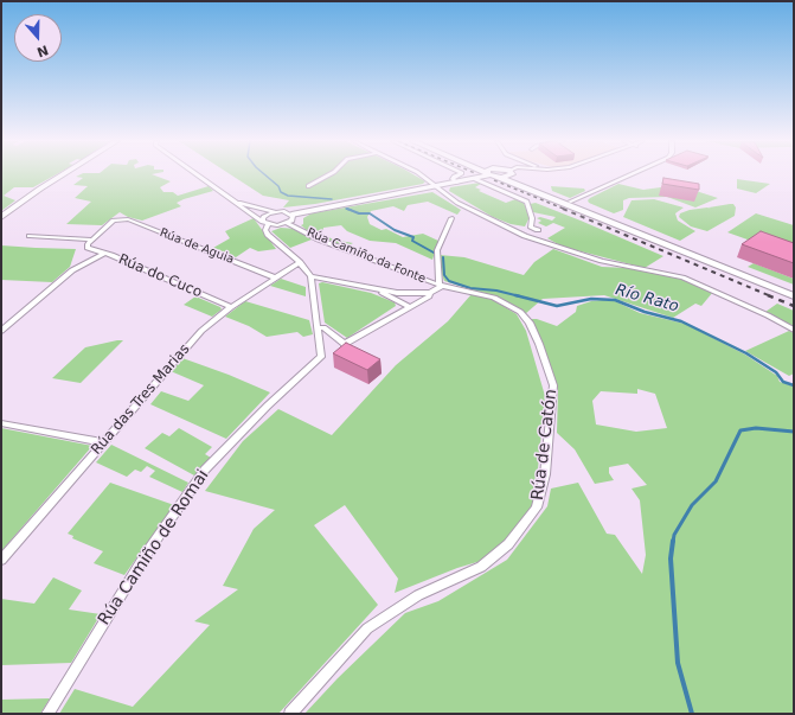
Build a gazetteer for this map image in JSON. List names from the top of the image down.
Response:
{
  "streets": {
    "street": [
      "Rúa de Aguia",
      "Rúa Camiño da Fonte",
      "Rúa do Cuco",
      "Rúa das Tres Marias",
      "Rúa de Catón",
      "Rúa Camiño de Romai"
    ]
  },
  "crossings": [
    ["Rúa de Aguia", "Rúa do Cuco"],
    ["Rúa de Aguia", "Rúa das Tres Marias"],
    ["Rúa Camiño da Fonte", "Rúa de Catón"],
    ["Rúa do Cuco", "Rúa das Tres Marias"],
    ["Rúa das Tres Marias", "Rúa Camiño de Romai"]
  ],
  "water": ["Río Rato"],
  "north": "bottom"
}
